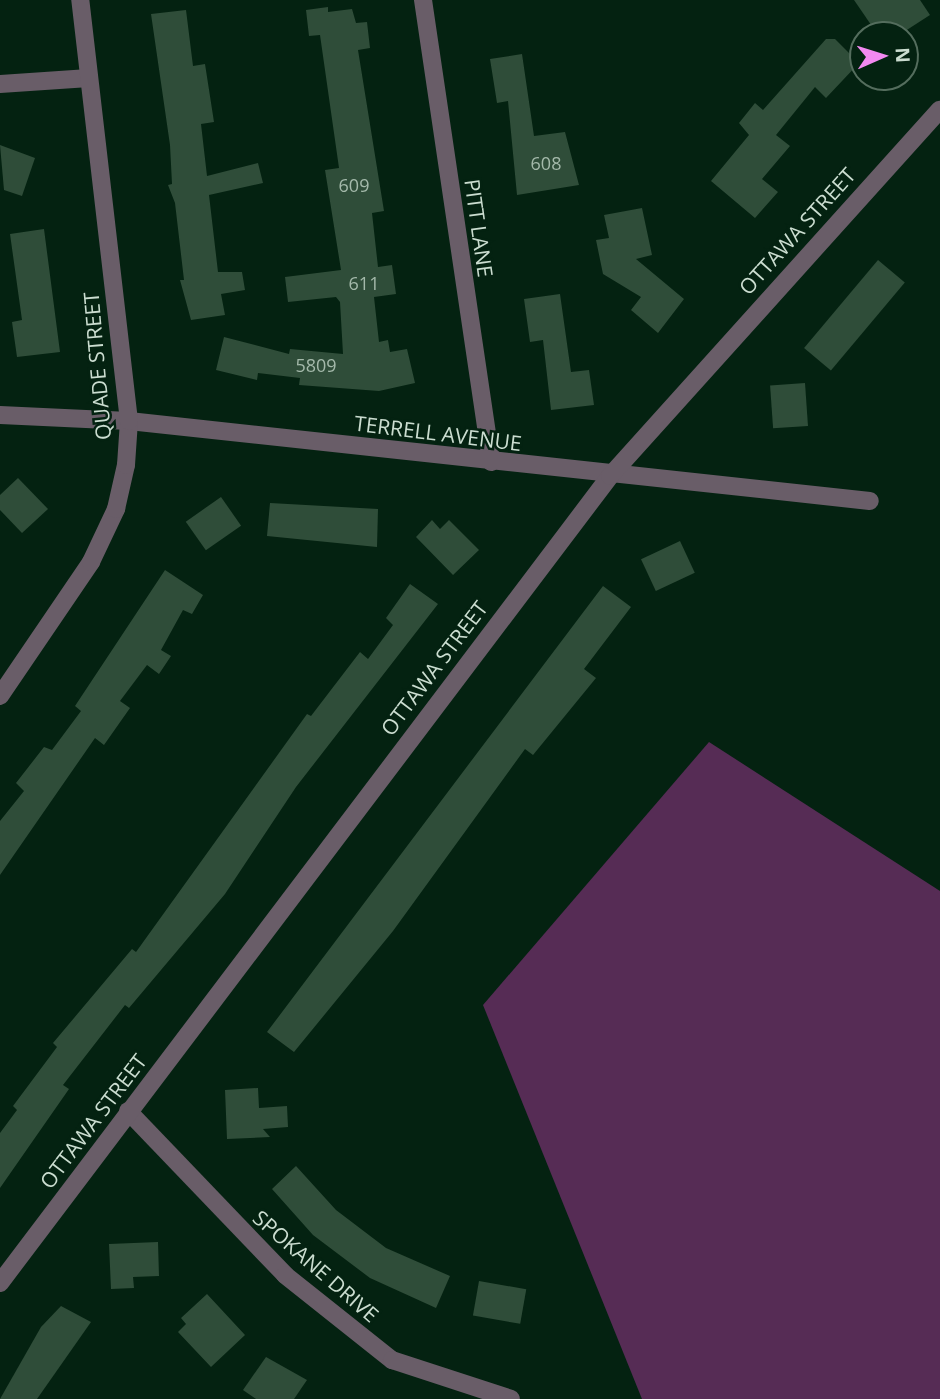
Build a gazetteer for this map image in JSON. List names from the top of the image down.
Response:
{
  "streets": {
    "street": [
      "PITT LANE",
      "OTTAWA STREET",
      "QUADE STREET",
      "TERRELL AVENUE",
      "SPOKANE DRIVE"
    ]
  },
  "crossings": [
    ["PITT LANE", "TERRELL AVENUE"],
    ["OTTAWA STREET", "TERRELL AVENUE"],
    ["OTTAWA STREET", "SPOKANE DRIVE"],
    ["QUADE STREET", "TERRELL AVENUE"]
  ],
  "house_numbers": [
    "608",
    "609",
    "611",
    "5809"
  ],
  "north": "right"
}
